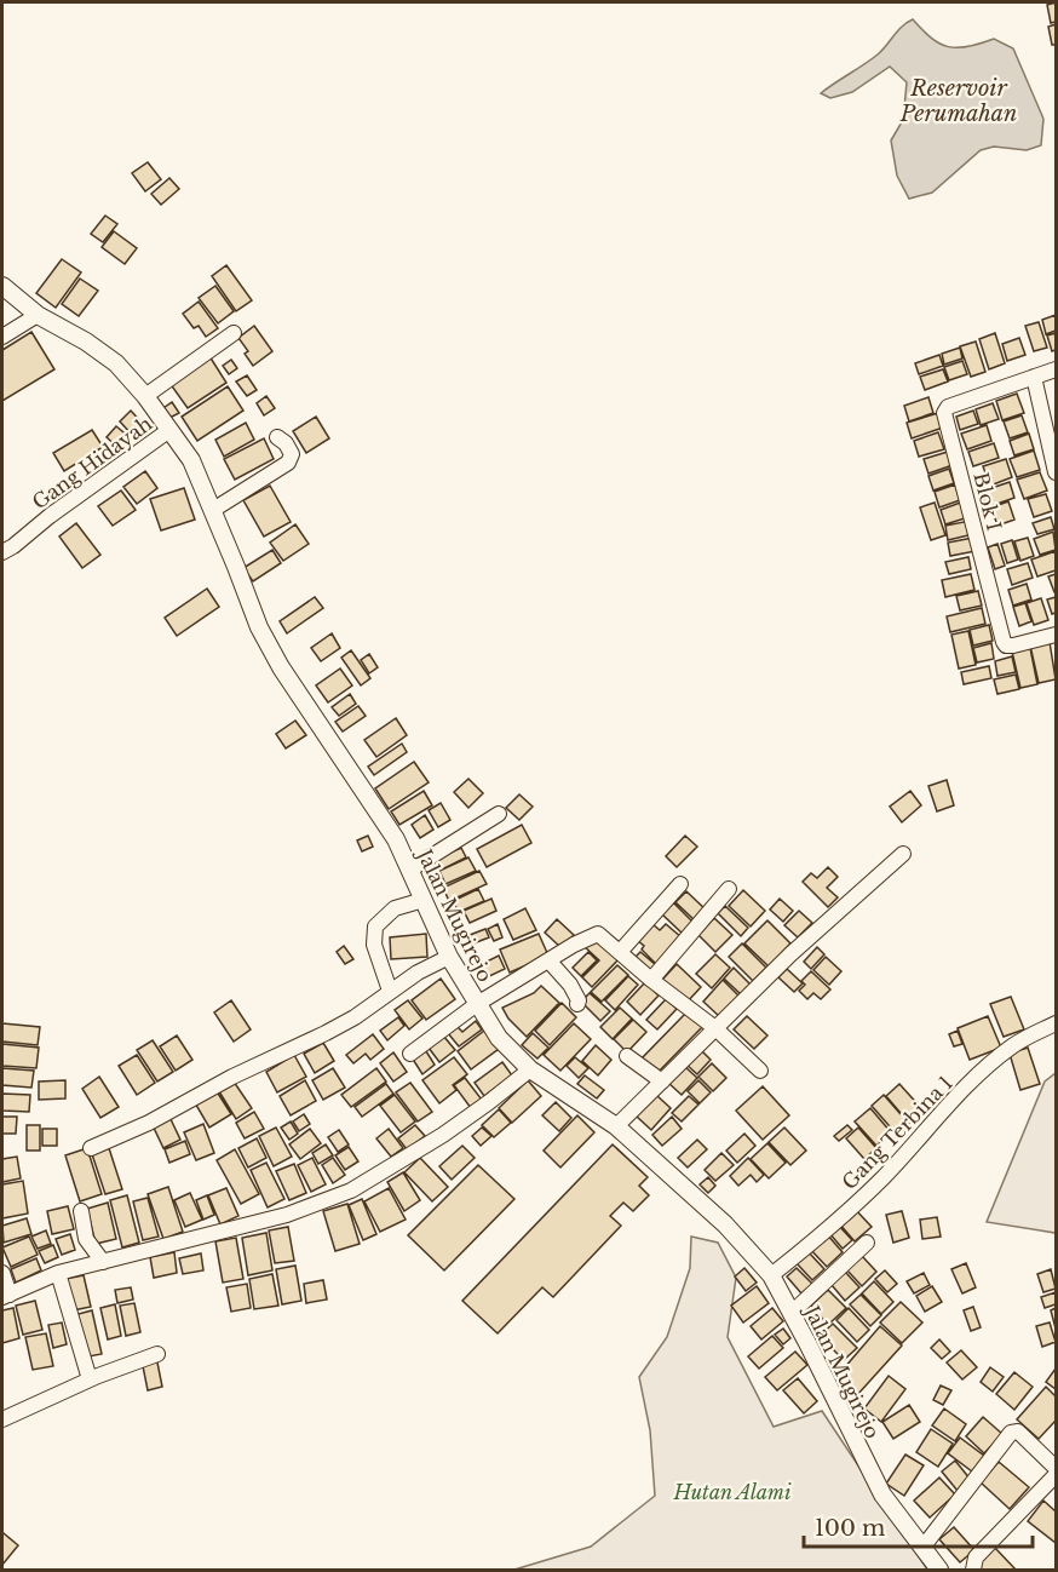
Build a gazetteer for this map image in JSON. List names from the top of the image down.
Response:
{
  "streets": {
    "street": [
      "Gang Hidayah",
      "Blok I",
      "Jalan Mugirejo",
      "Gang Terbina 1"
    ]
  },
  "crossings": [
    ["Gang Hidayah", "Jalan Mugirejo"],
    ["Jalan Mugirejo", "Gang Terbina 1"]
  ],
  "water": ["Reservoir Perumahan"],
  "parks": ["Hutan Alami"],
  "scale_bar": "100 m"
}
